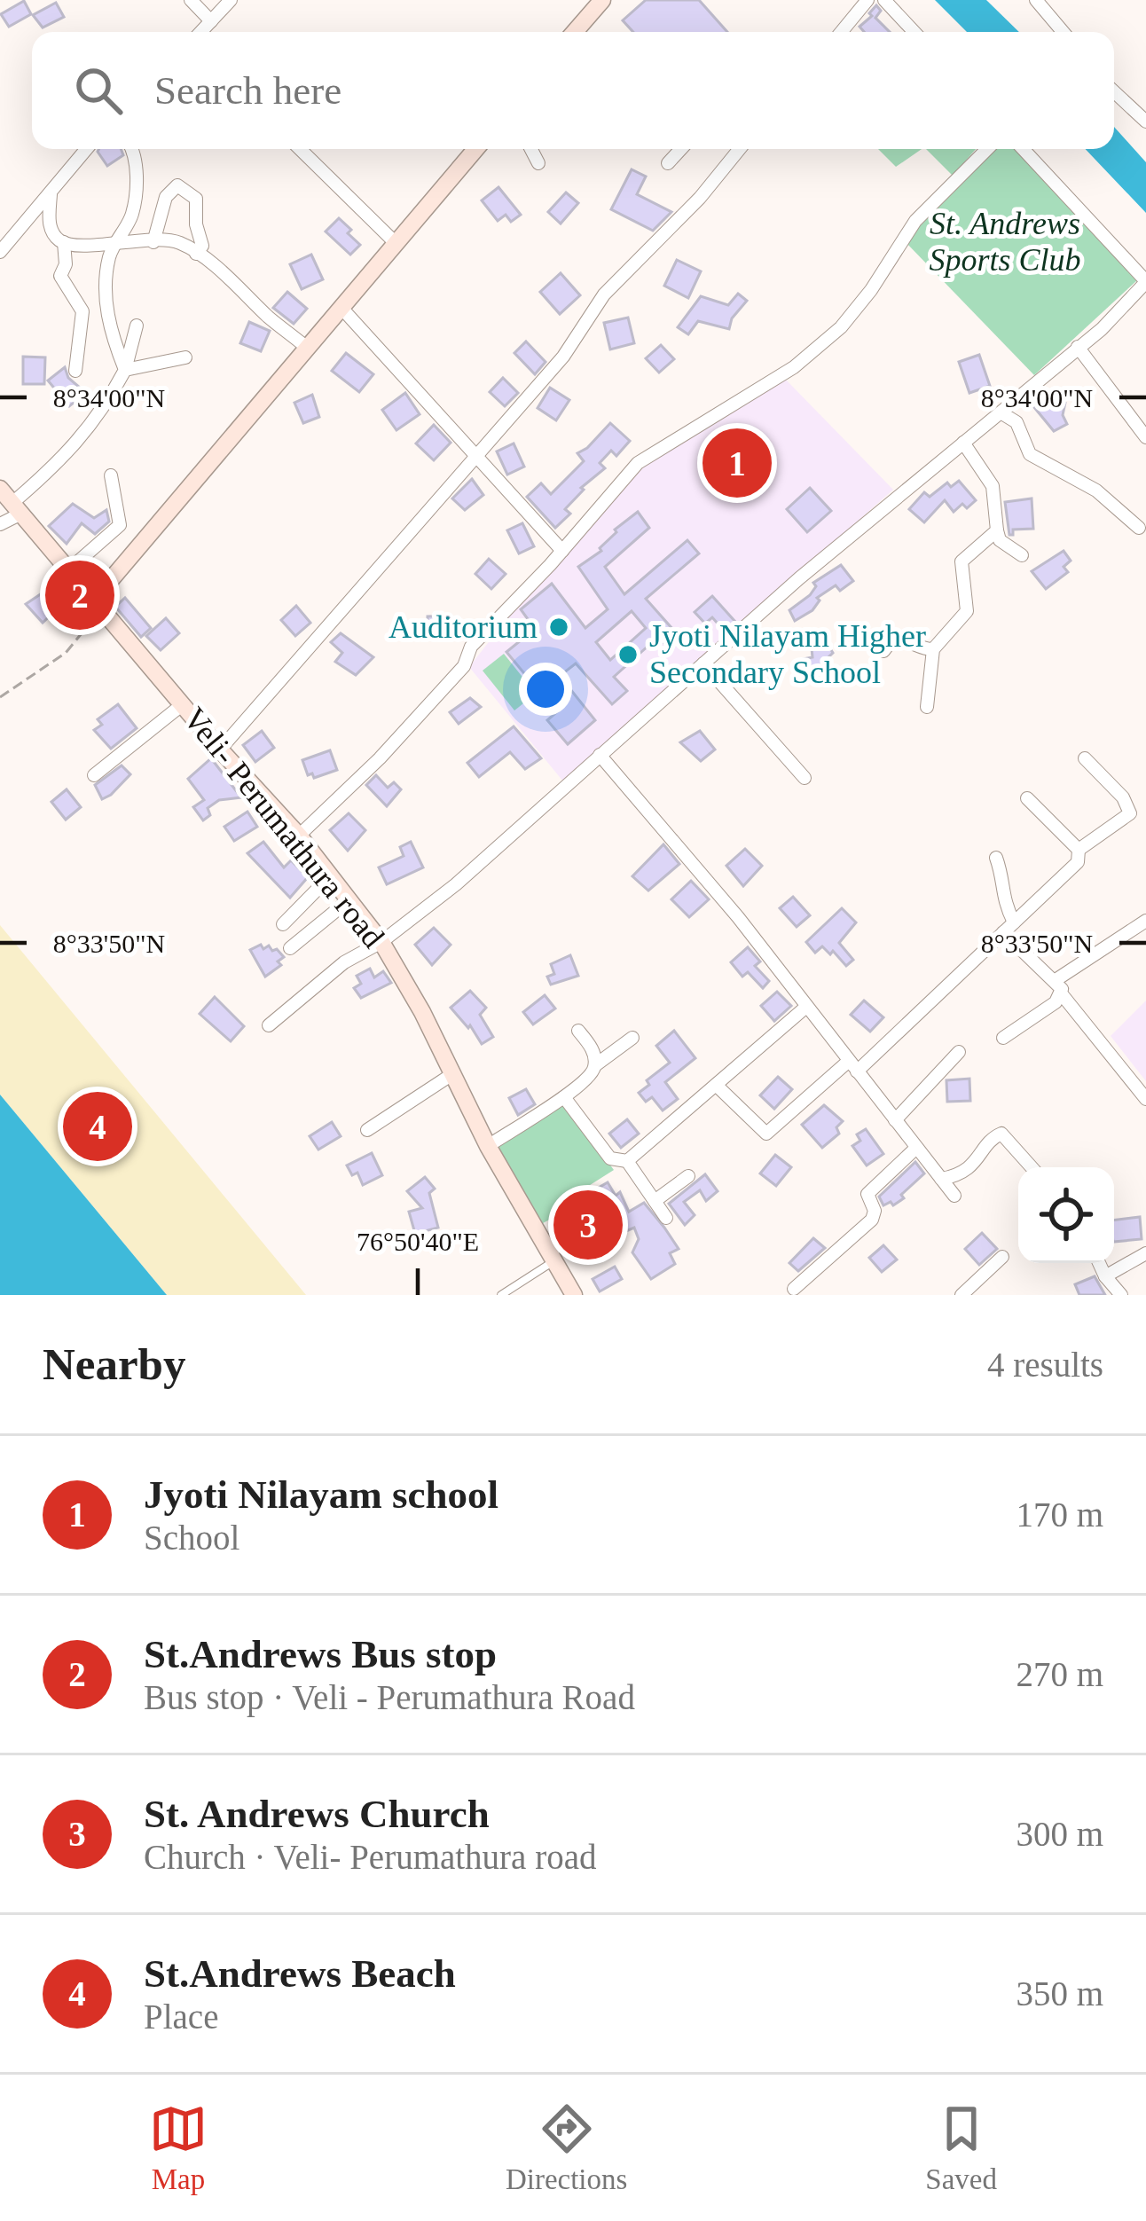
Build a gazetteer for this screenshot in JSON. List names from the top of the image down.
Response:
{
  "streets": {
    "main road": ["Veli- Perumathura road"]
  },
  "parks": ["St. Andrews Sports Club"],
  "places": ["Auditorium", "Jyoti Nilayam Higher Secondary School"],
  "page": {
    "search": "Search here",
    "pins": [
      "1",
      "2",
      "4",
      "3"
    ],
    "heading": ["Nearby", "4 results"],
    "list": [
      {
        "mark": "1",
        "name": "Jyoti Nilayam school",
        "note": "School",
        "value": "170 m"
      },
      {
        "mark": "2",
        "name": "St.Andrews Bus stop",
        "note": "Bus stop · Veli - Perumathura Road",
        "value": "270 m"
      },
      {
        "mark": "3",
        "name": "St. Andrews Church",
        "note": "Church · Veli- Perumathura road",
        "value": "300 m"
      },
      {
        "mark": "4",
        "name": "St.Andrews Beach",
        "note": "Place",
        "value": "350 m"
      }
    ],
    "nav": ["Map", "Directions", "Saved"]
  },
  "coordinates": ["8°34'00\"N", "8°33'50\"N", "76°50'40\"E"]
}
